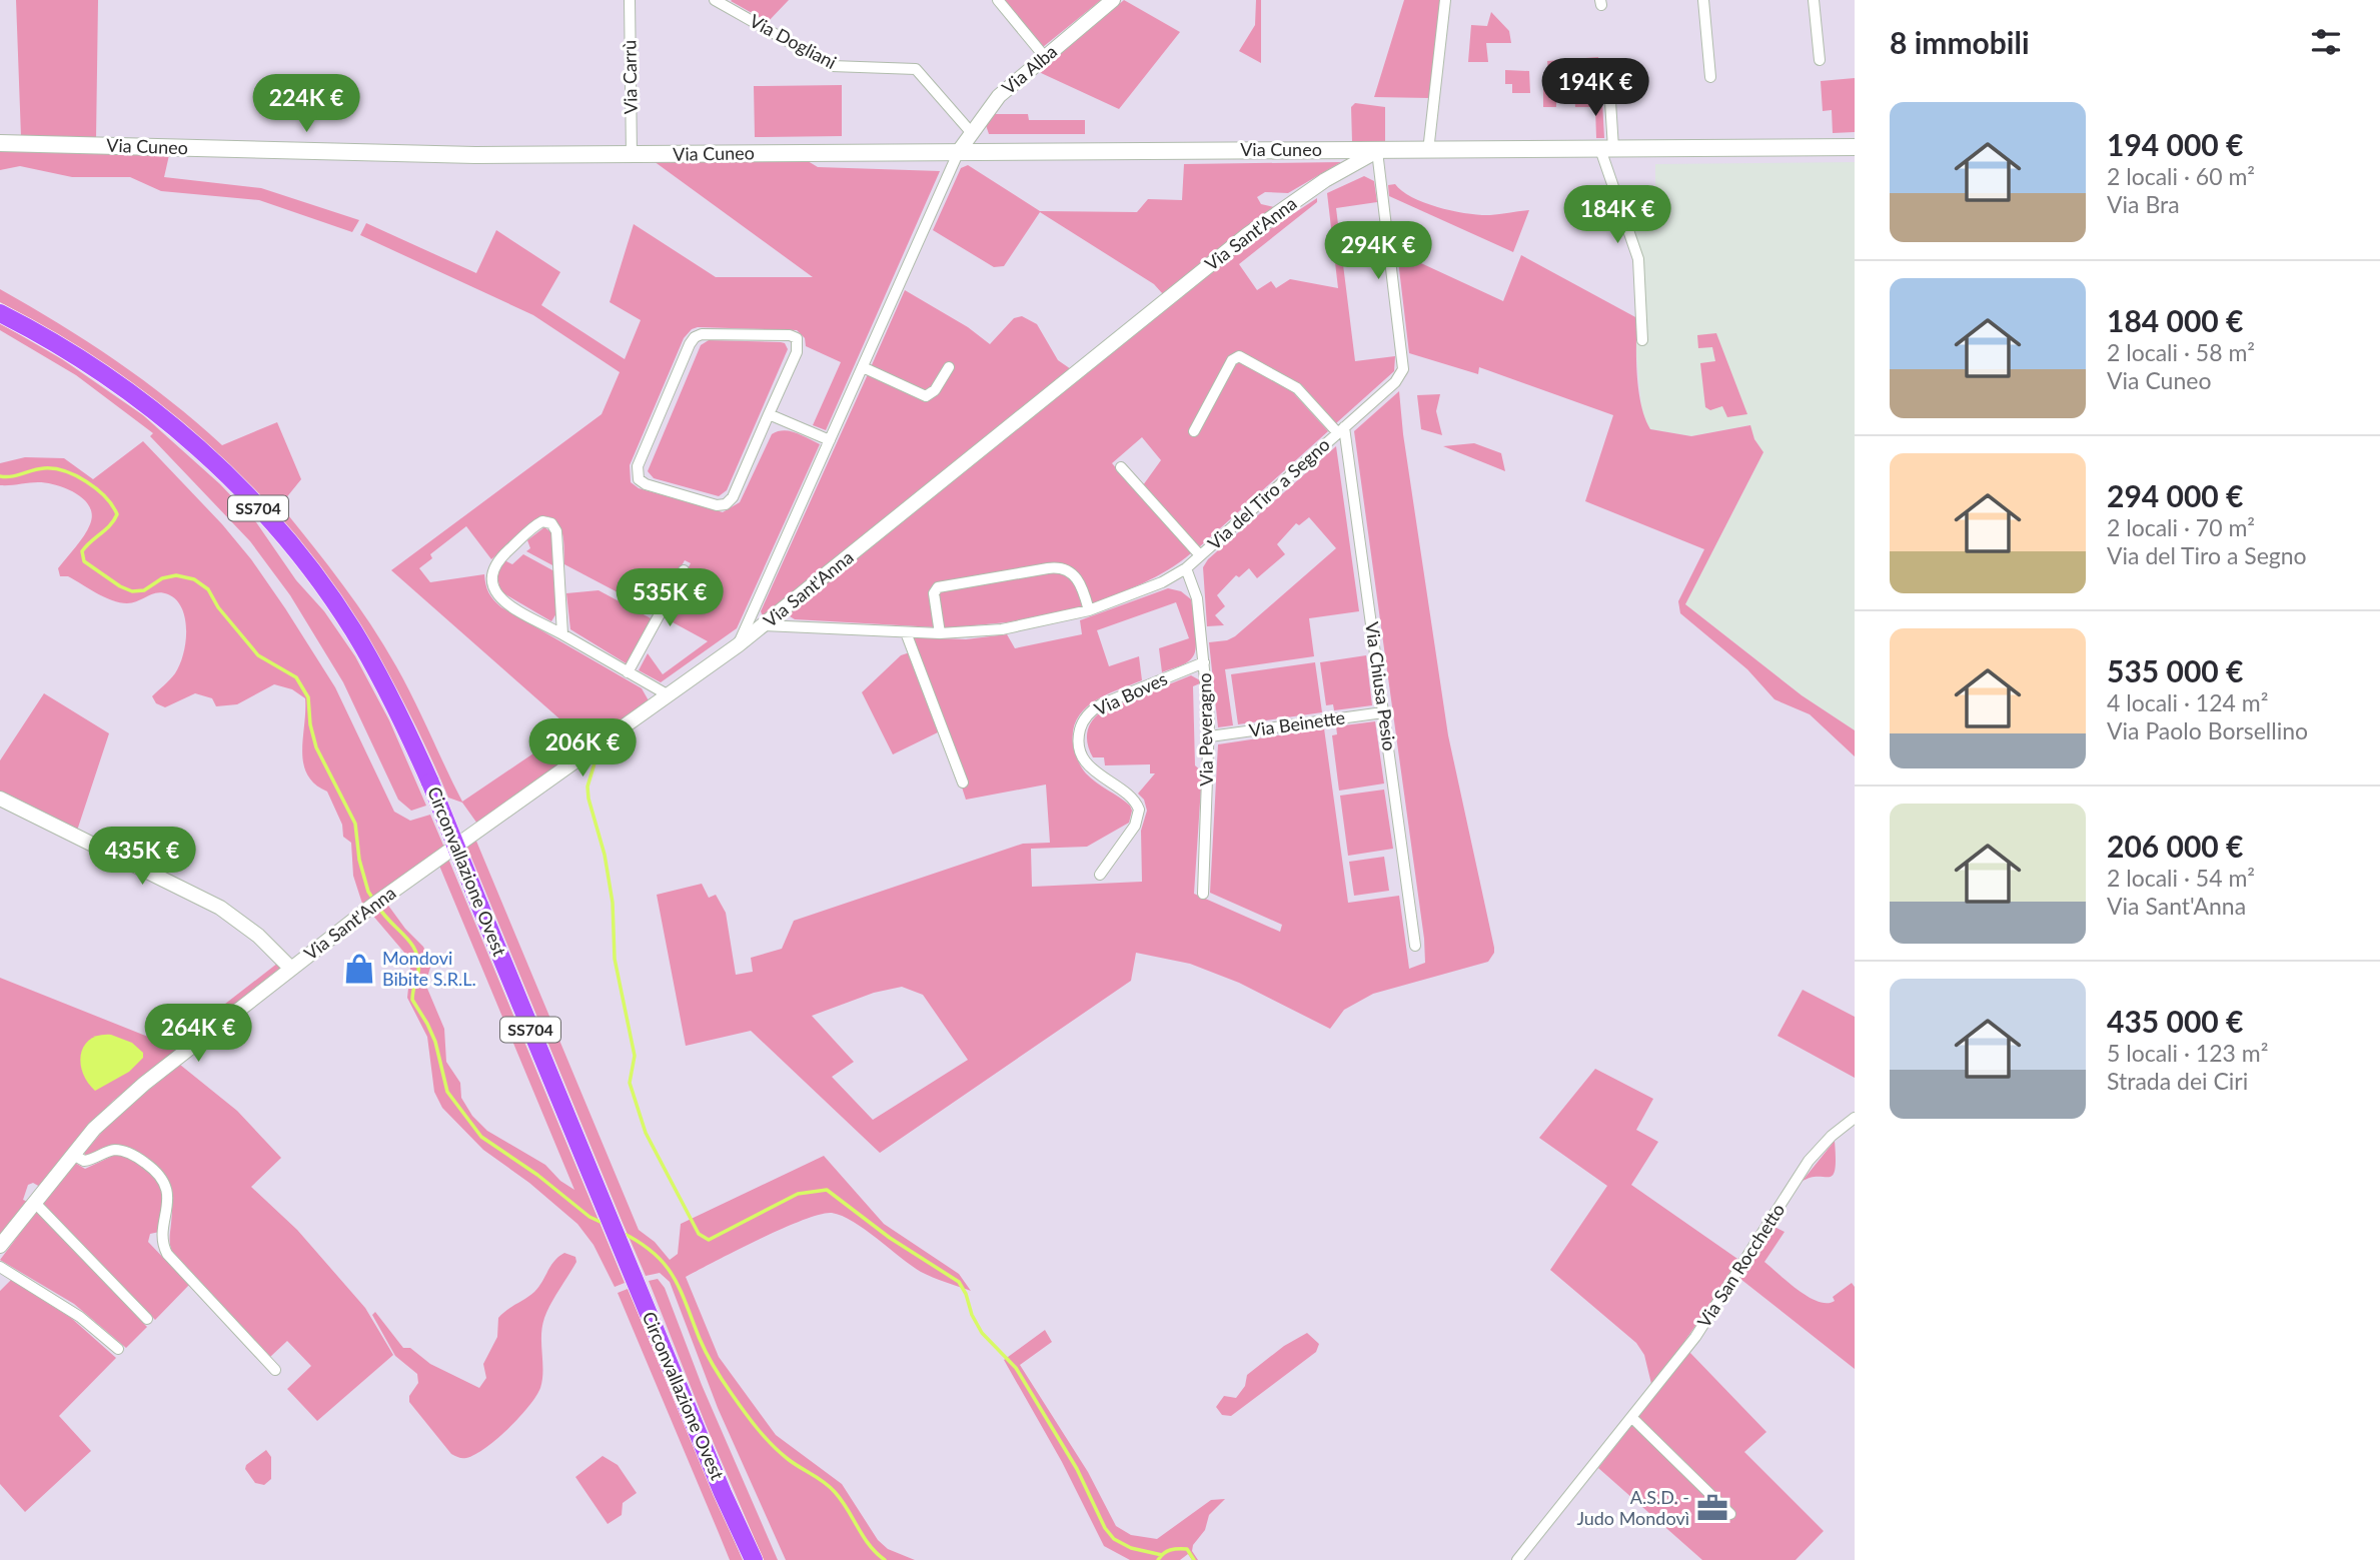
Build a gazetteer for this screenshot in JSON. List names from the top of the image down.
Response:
{
  "streets": {
    "highway": ["SS704", "Circonvallazione Ovest"],
    "main road": ["Via Cuneo"],
    "street": [
      "Via Dogliani",
      "Via Alba",
      "Via Carrù",
      "Via Sant'Anna",
      "Via del Tiro a Segno",
      "Via Chiusa Pesio",
      "Via Boves",
      "Via Beinette",
      "Via Peveragno",
      "Via San Rocchetto"
    ]
  },
  "crossings": [
    ["Via Dogliani", "Via Alba"],
    ["Via Alba", "Via Cuneo"],
    ["Via Carrù", "Via Cuneo"],
    ["Via Cuneo", "Via Sant'Anna"],
    ["Via Cuneo", "Via del Tiro a Segno"],
    ["Via Sant'Anna", "Via del Tiro a Segno"],
    ["Via del Tiro a Segno", "Via Chiusa Pesio"],
    ["Via del Tiro a Segno", "Via Peveragno"],
    ["Via Chiusa Pesio", "Via Beinette"],
    ["Via Boves", "Via Peveragno"],
    ["Via Beinette", "Via Peveragno"]
  ],
  "places": {
    "shop": ["Mondovi Bibite S.R.L."],
    "office": ["A.S.D. - Judo Mondovì"]
  },
  "page": {
    "heading": "8 immobili",
    "price": [
      "194K €",
      "224K €",
      "184K €",
      "294K €",
      "535K €",
      "206K €",
      "435K €",
      "264K €"
    ],
    "list": [
      {
        "name": "194 000 €",
        "note": "2 locali · 60 m² · Via Bra"
      },
      {
        "name": "184 000 €",
        "note": "2 locali · 58 m² · Via Cuneo"
      },
      {
        "name": "294 000 €",
        "note": "2 locali · 70 m² · Via del Tiro a Segno"
      },
      {
        "name": "535 000 €",
        "note": "4 locali · 124 m² · Via Paolo Borsellino"
      },
      {
        "name": "206 000 €",
        "note": "2 locali · 54 m² · Via Sant'Anna"
      },
      {
        "name": "435 000 €",
        "note": "5 locali · 123 m² · Strada dei Ciri"
      }
    ]
  }
}
